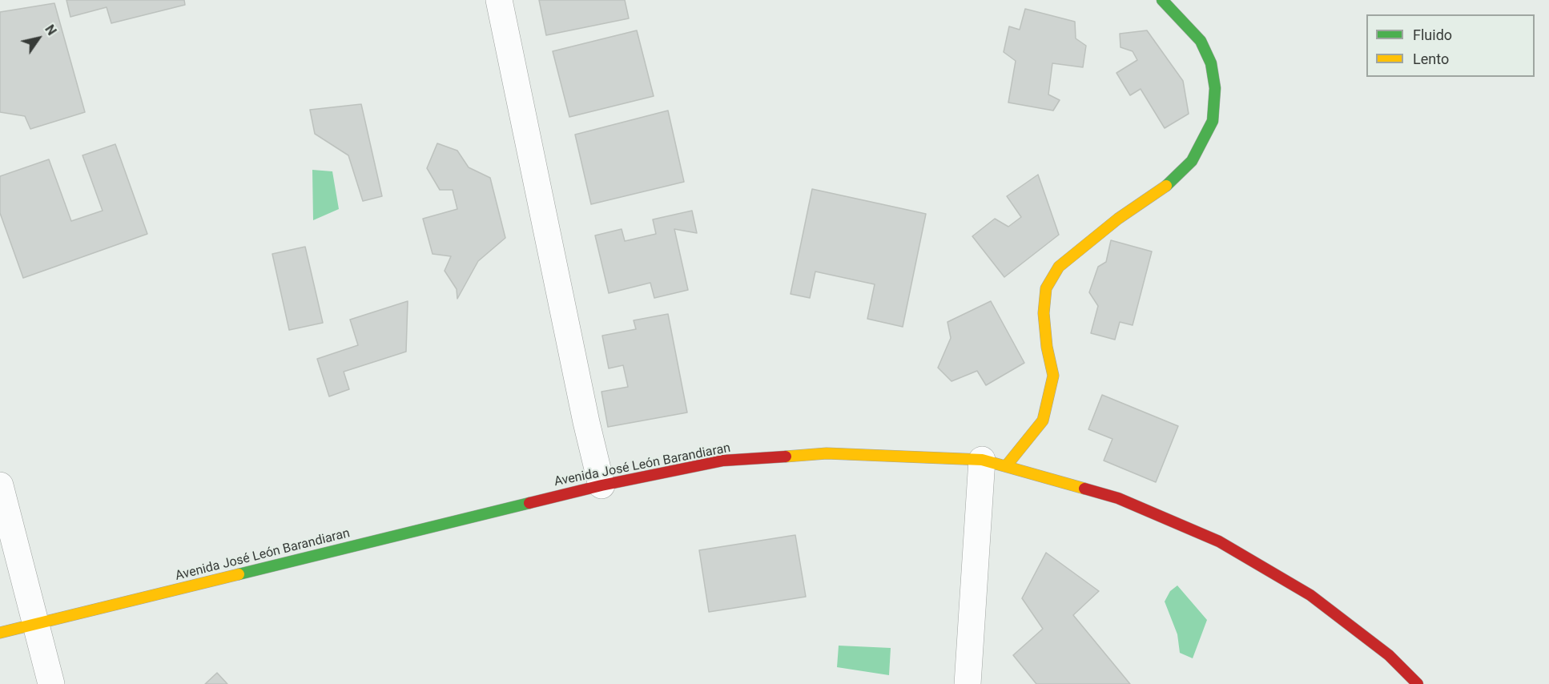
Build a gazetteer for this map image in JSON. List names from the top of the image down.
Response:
{
  "streets": {
    "street": ["Avenida José León Barandiaran"]
  },
  "legend": ["Fluido", "Lento"],
  "north": "top right"
}
